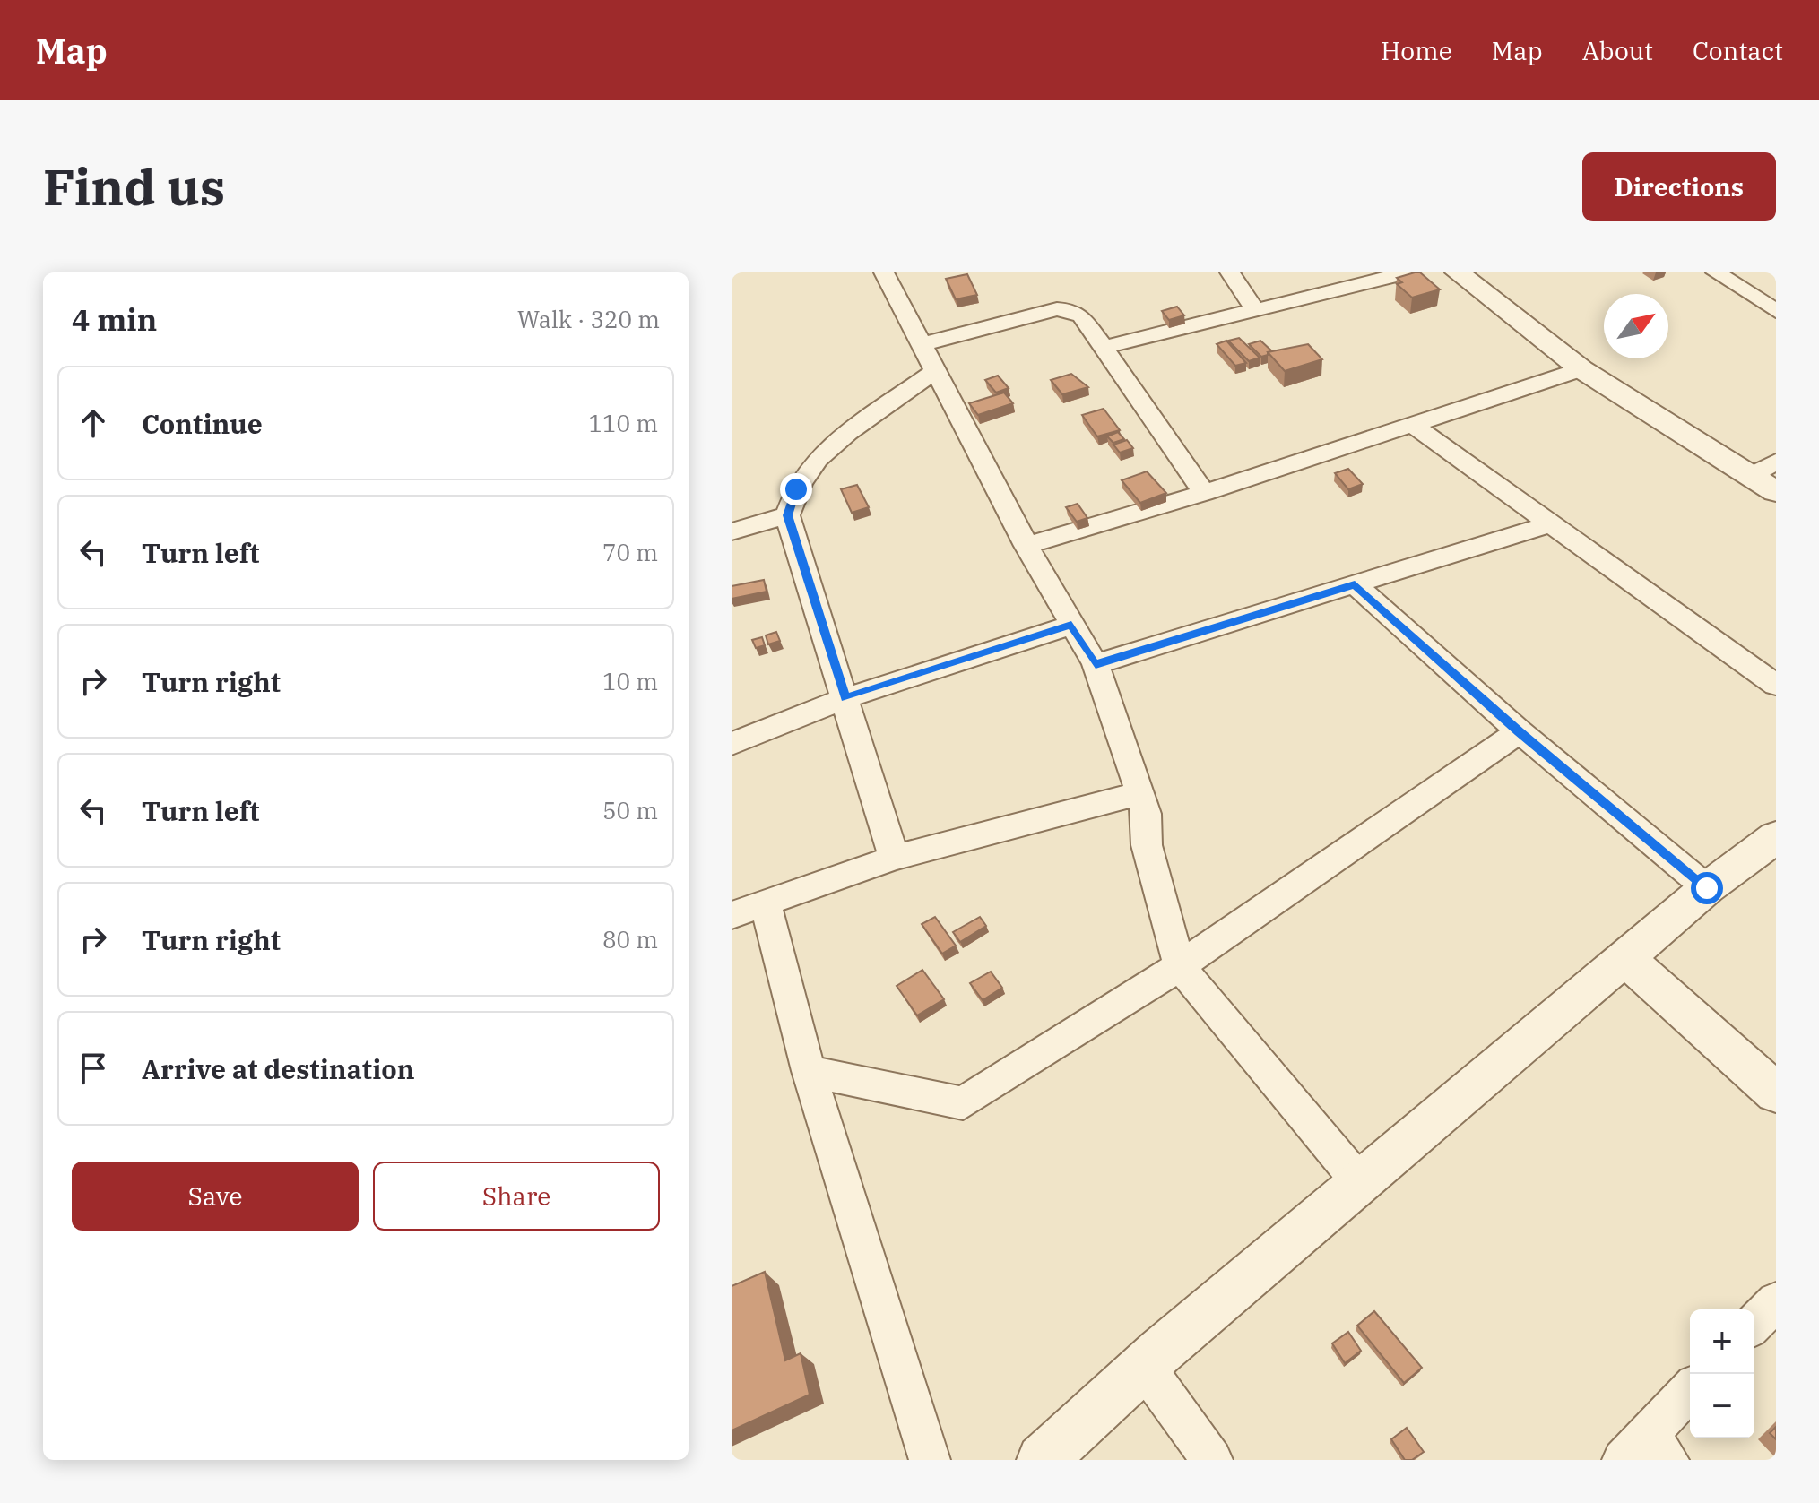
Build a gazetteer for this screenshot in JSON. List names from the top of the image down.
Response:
{
  "north": "top right",
  "page": {
    "header": "Map",
    "nav": [
      "Home",
      "Map",
      "About",
      "Contact"
    ],
    "buttons": [
      "Directions",
      ["Save", "Share"]
    ],
    "title": "Find us",
    "heading": ["4 min", "Walk · 320 m"],
    "list": [
      ["Continue", "110 m"],
      ["Turn left", "70 m"],
      ["Turn right", "10 m"],
      ["Turn left", "50 m"],
      ["Turn right", "80 m"],
      "Arrive at destination"
    ],
    "map_buttons": ["+", "−"]
  }
}
